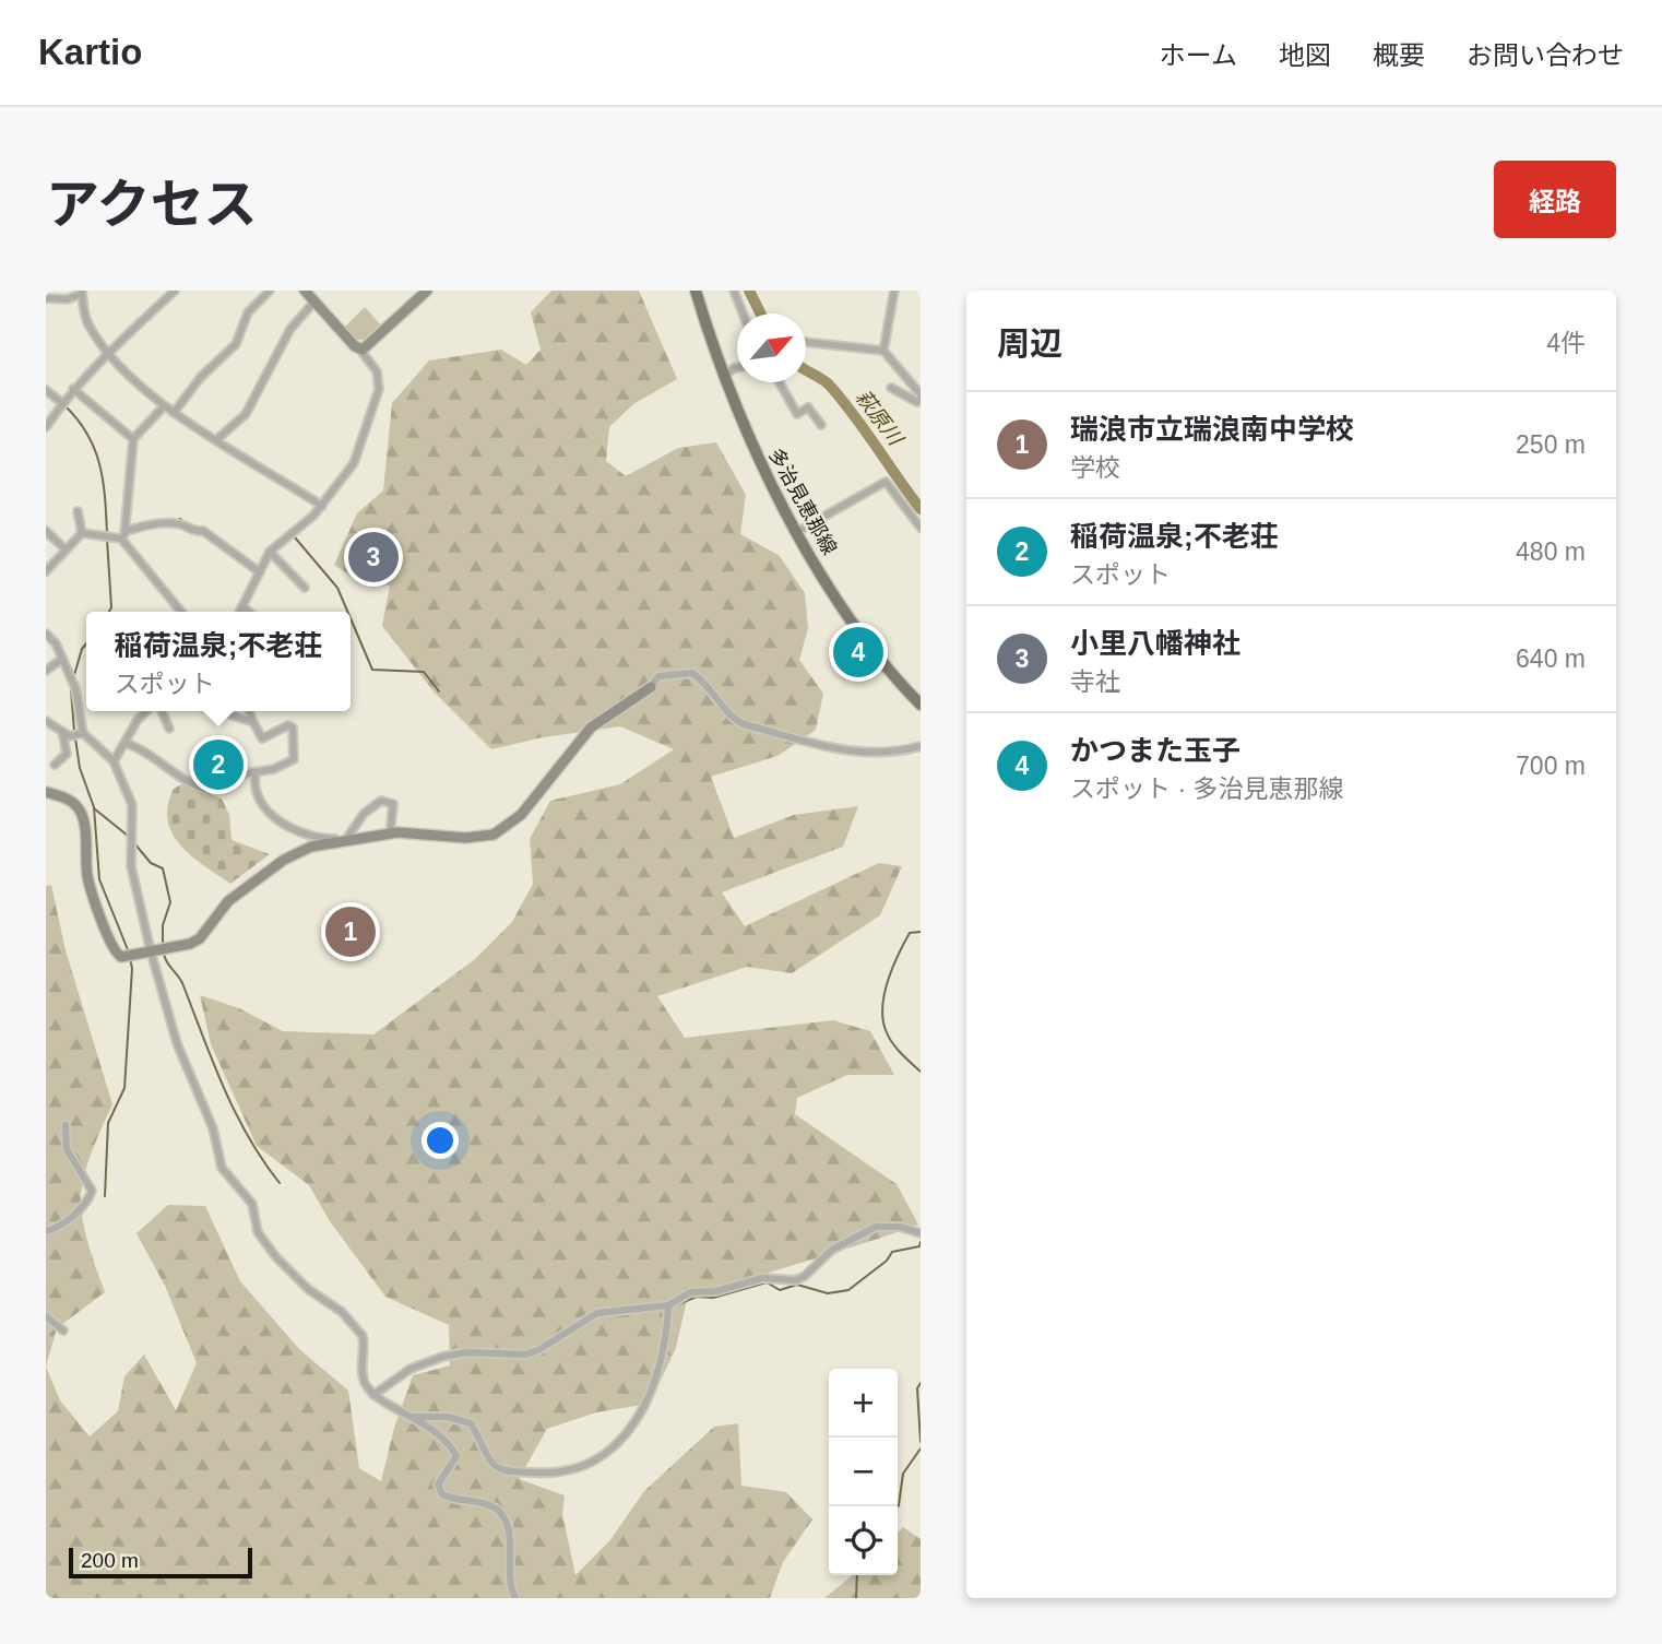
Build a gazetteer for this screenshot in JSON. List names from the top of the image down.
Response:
{
  "streets": {
    "main road": ["多治見恵那線"]
  },
  "water": ["萩原川"],
  "scale_bar": "200 m",
  "north": "top right",
  "page": {
    "header": "Kartio",
    "nav": [
      "ホーム",
      "地図",
      "概要",
      "お問い合わせ"
    ],
    "title": "アクセス",
    "buttons": "経路",
    "heading": ["周辺", "4件"],
    "list": [
      {
        "mark": "1",
        "name": "瑞浪市立瑞浪南中学校",
        "note": "学校",
        "value": "250 m"
      },
      {
        "mark": "2",
        "name": "稲荷温泉;不老荘",
        "note": "スポット",
        "value": "480 m"
      },
      {
        "mark": "3",
        "name": "小里八幡神社",
        "note": "寺社",
        "value": "640 m"
      },
      {
        "mark": "4",
        "name": "かつまた玉子",
        "note": "スポット · 多治見恵那線",
        "value": "700 m"
      }
    ],
    "pins": [
      "3",
      "4",
      "2",
      "1"
    ],
    "popup": ["稲荷温泉;不老荘", "スポット"],
    "map_buttons": ["+", "−"],
    "scale": "200 m"
  }
}
